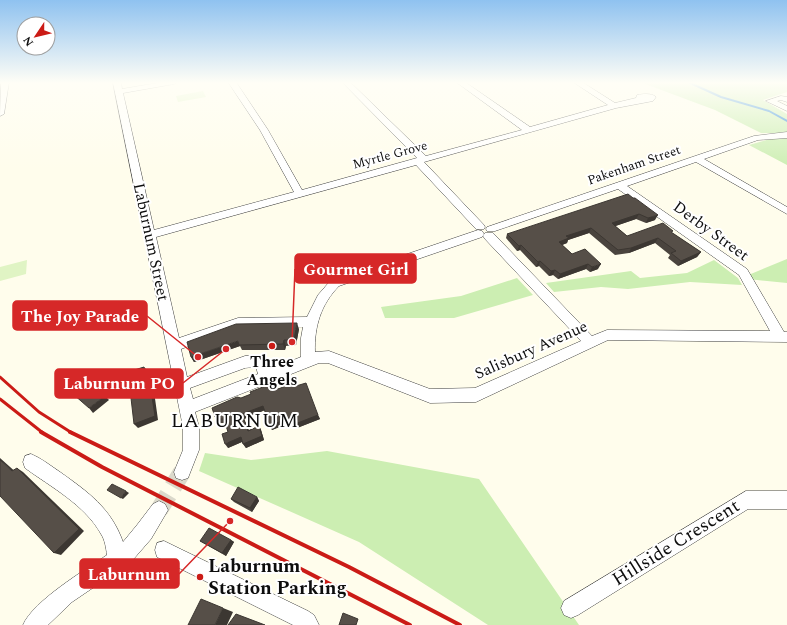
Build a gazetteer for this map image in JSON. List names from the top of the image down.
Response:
{
  "streets": {
    "street": [
      "Myrtle Grove",
      "Pakenham Street",
      "Derby Street",
      "Laburnum Street",
      "Salisbury Avenue",
      "Hillside Crescent"
    ]
  },
  "crossings": [
    ["Myrtle Grove", "Laburnum Street"],
    ["Pakenham Street", "Derby Street"],
    ["Pakenham Street", "Salisbury Avenue"],
    ["Derby Street", "Salisbury Avenue"],
    ["Laburnum Street", "Salisbury Avenue"]
  ],
  "districts": ["LABURNUM"],
  "places": [
    "Gourmet Girl",
    "Three Angels",
    "Laburnum PO",
    "The Joy Parade",
    "Laburnum",
    "Laburnum Station Parking"
  ],
  "north": "bottom left"
}
